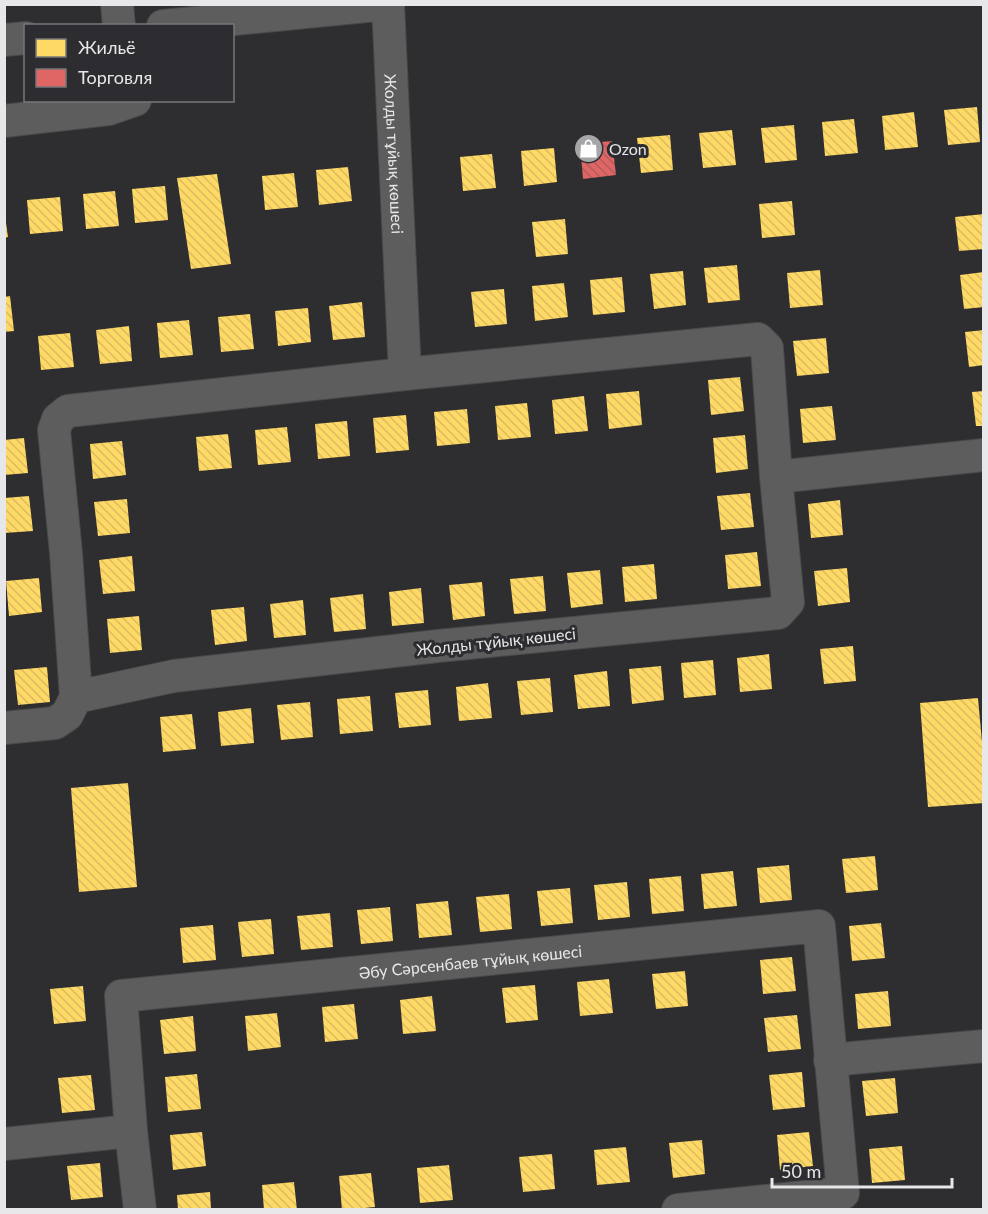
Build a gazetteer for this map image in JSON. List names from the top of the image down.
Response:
{
  "streets": {
    "street": ["Жолды тұйық көшесі", "Әбу Сәрсенбаев тұйық көшесі"]
  },
  "places": {
    "shop": ["Ozon"]
  },
  "legend": ["Жильё", "Торговля"],
  "scale_bar": "50 m"
}
